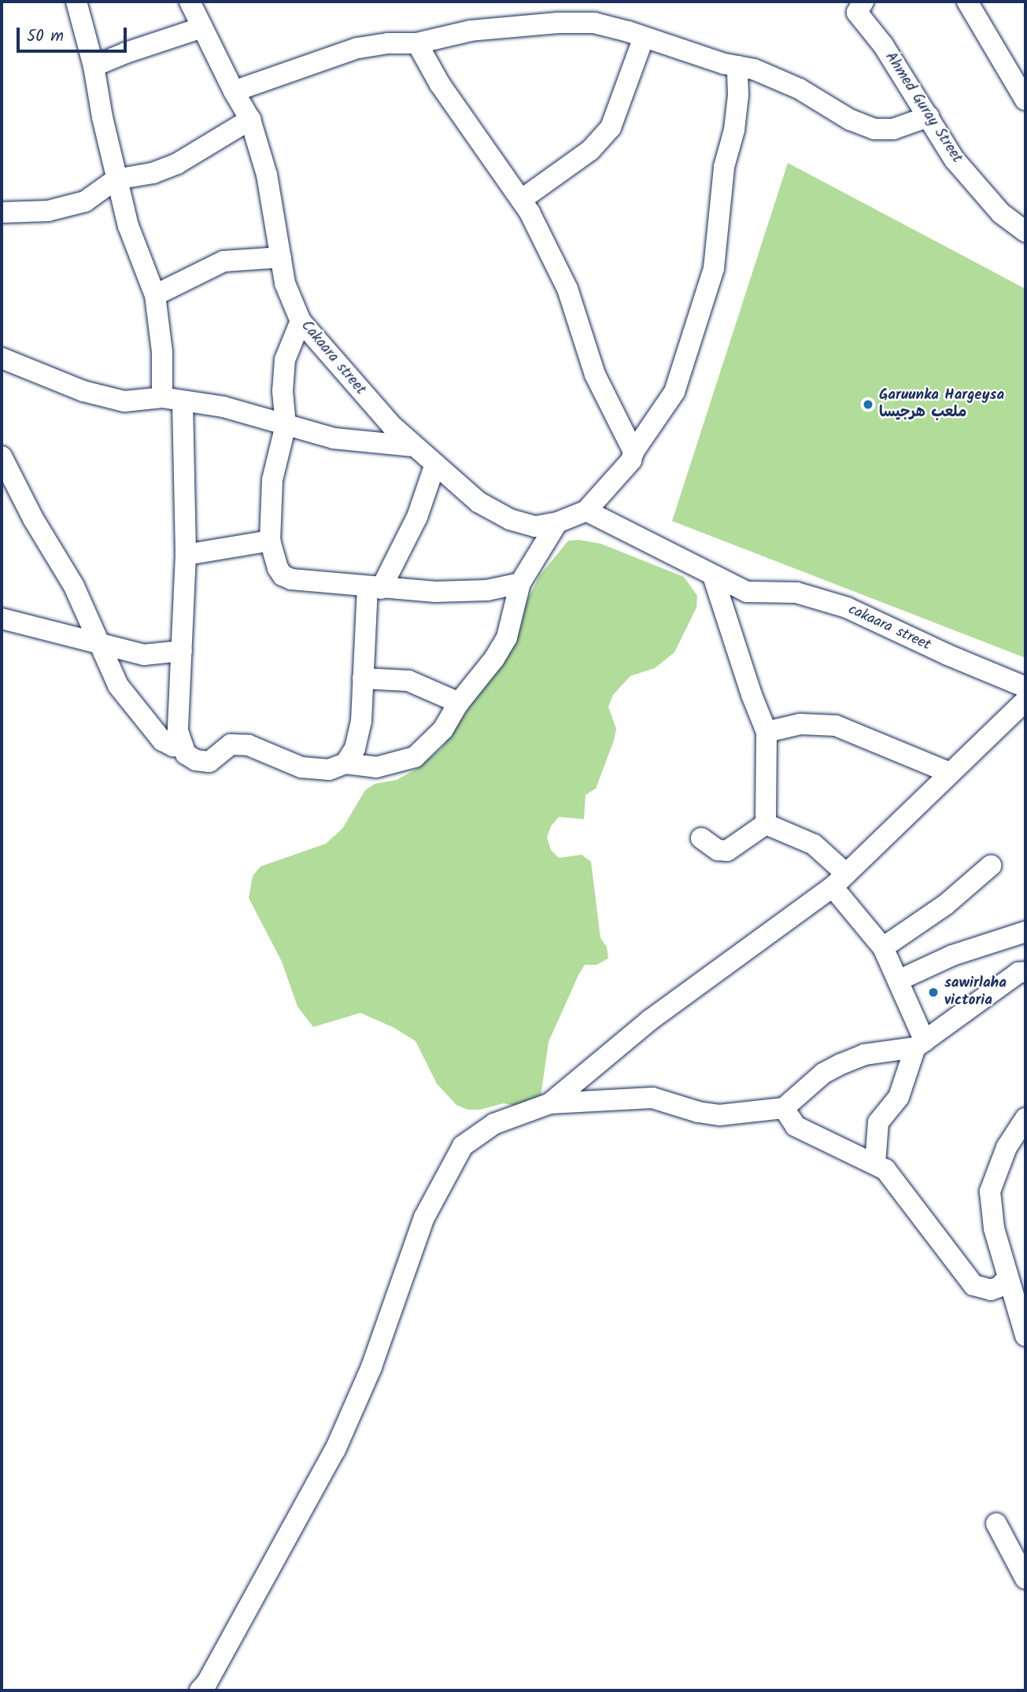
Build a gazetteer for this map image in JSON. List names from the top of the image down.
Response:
{
  "streets": {
    "street": ["Ahmed Guray Street", "Cakaara street", "cakaara street"]
  },
  "places": ["Garuunka Hargeysa ملعب هرجيسا", "sawirlaha victoria"],
  "scale_bar": "50 m"
}
